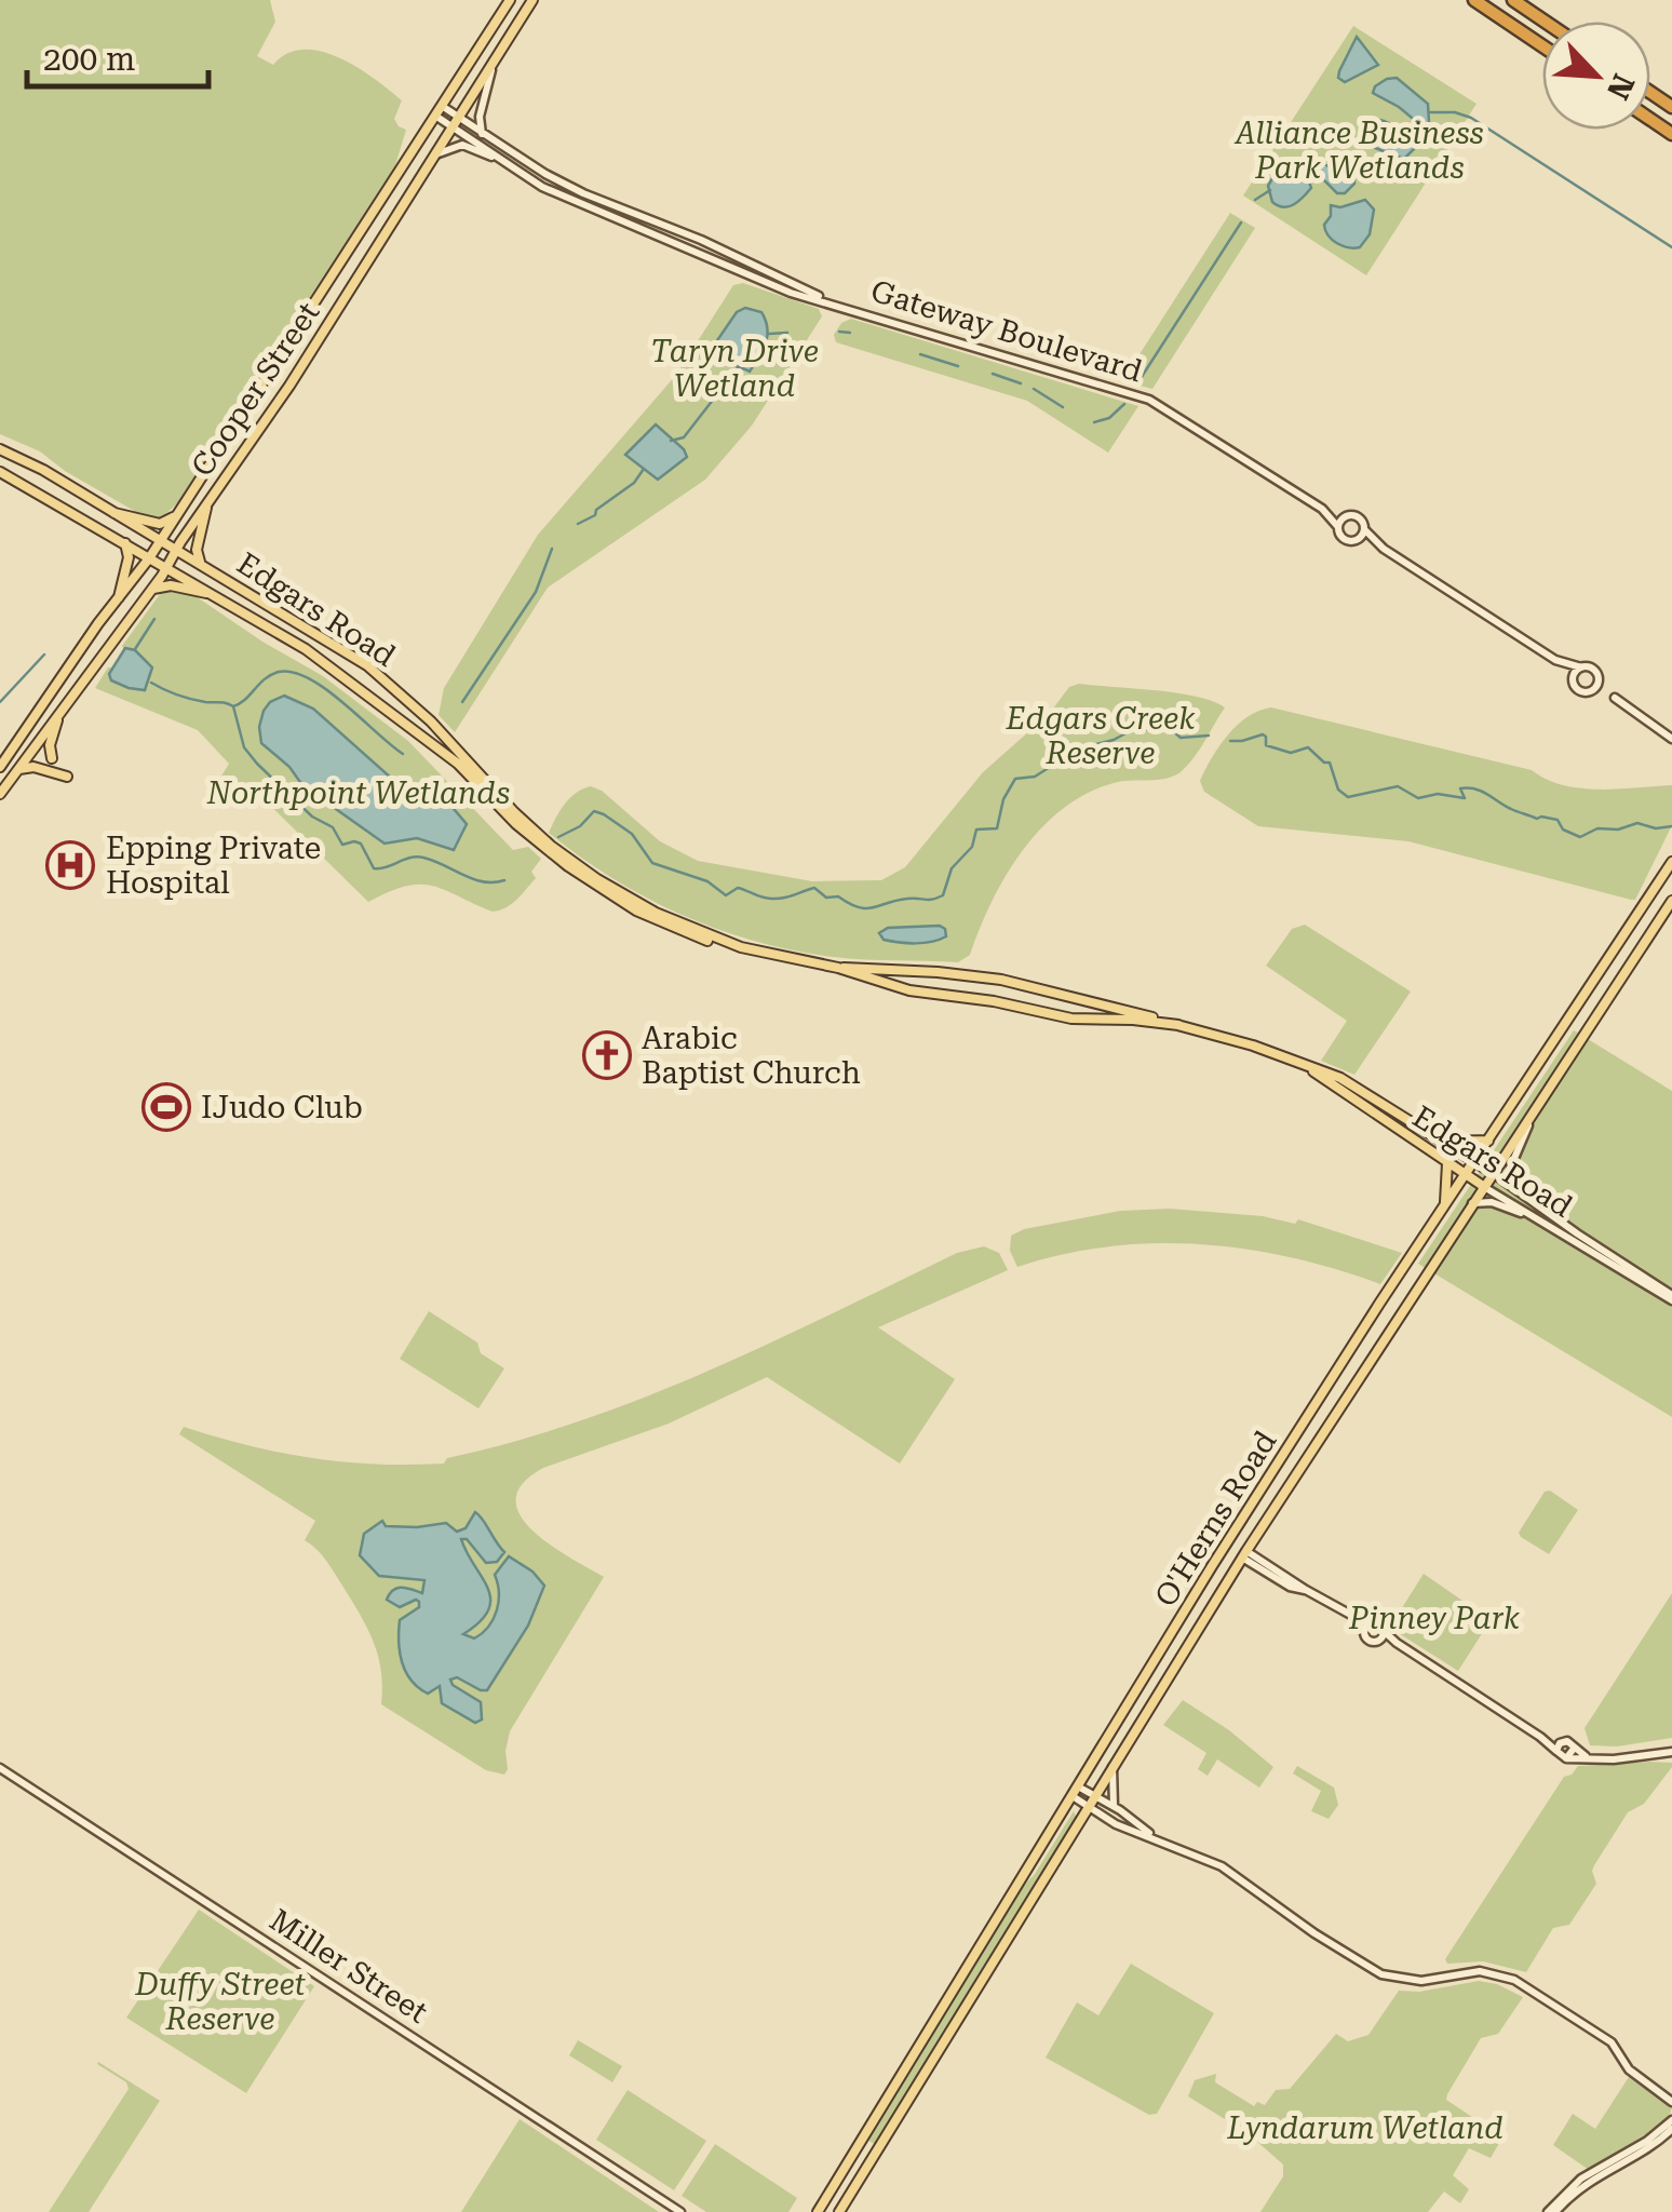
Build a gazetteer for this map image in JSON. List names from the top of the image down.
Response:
{
  "streets": {
    "main road": ["Cooper Street", "Edgars Road", "O'Herns Road"],
    "street": ["Gateway Boulevard", "Miller Street"]
  },
  "crossings": [
    ["Gateway Boulevard", "Cooper Street"],
    ["Cooper Street", "Edgars Road"],
    ["Edgars Road", "O'Herns Road"]
  ],
  "parks": [
    "Alliance Business Park Wetlands",
    "Taryn Drive Wetland",
    "Edgars Creek Reserve",
    "Northpoint Wetlands",
    "Pinney Park",
    "Duffy Street Reserve",
    "Lyndarum Wetland"
  ],
  "places": {
    "hospital": ["Epping Private Hospital"],
    "church": ["Arabic Baptist Church"],
    "sports": ["IJudo Club"]
  },
  "scale_bar": "200 m",
  "north": "bottom right"
}
